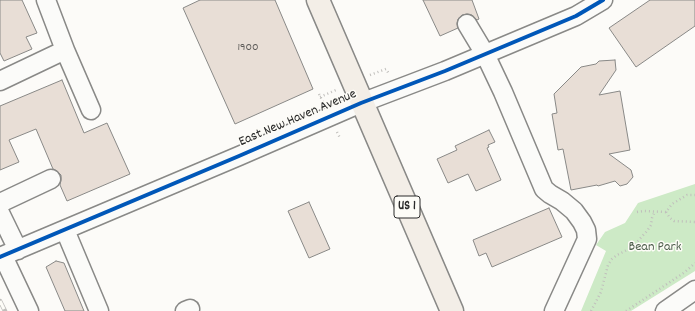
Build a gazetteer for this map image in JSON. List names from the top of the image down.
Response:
{
  "streets": {
    "main road": ["US 1"],
    "street": ["East New Haven Avenue"]
  },
  "crossings": [
    ["East New Haven Avenue", "US 1"]
  ],
  "parks": ["Bean Park"],
  "house_numbers": ["1900"]
}
